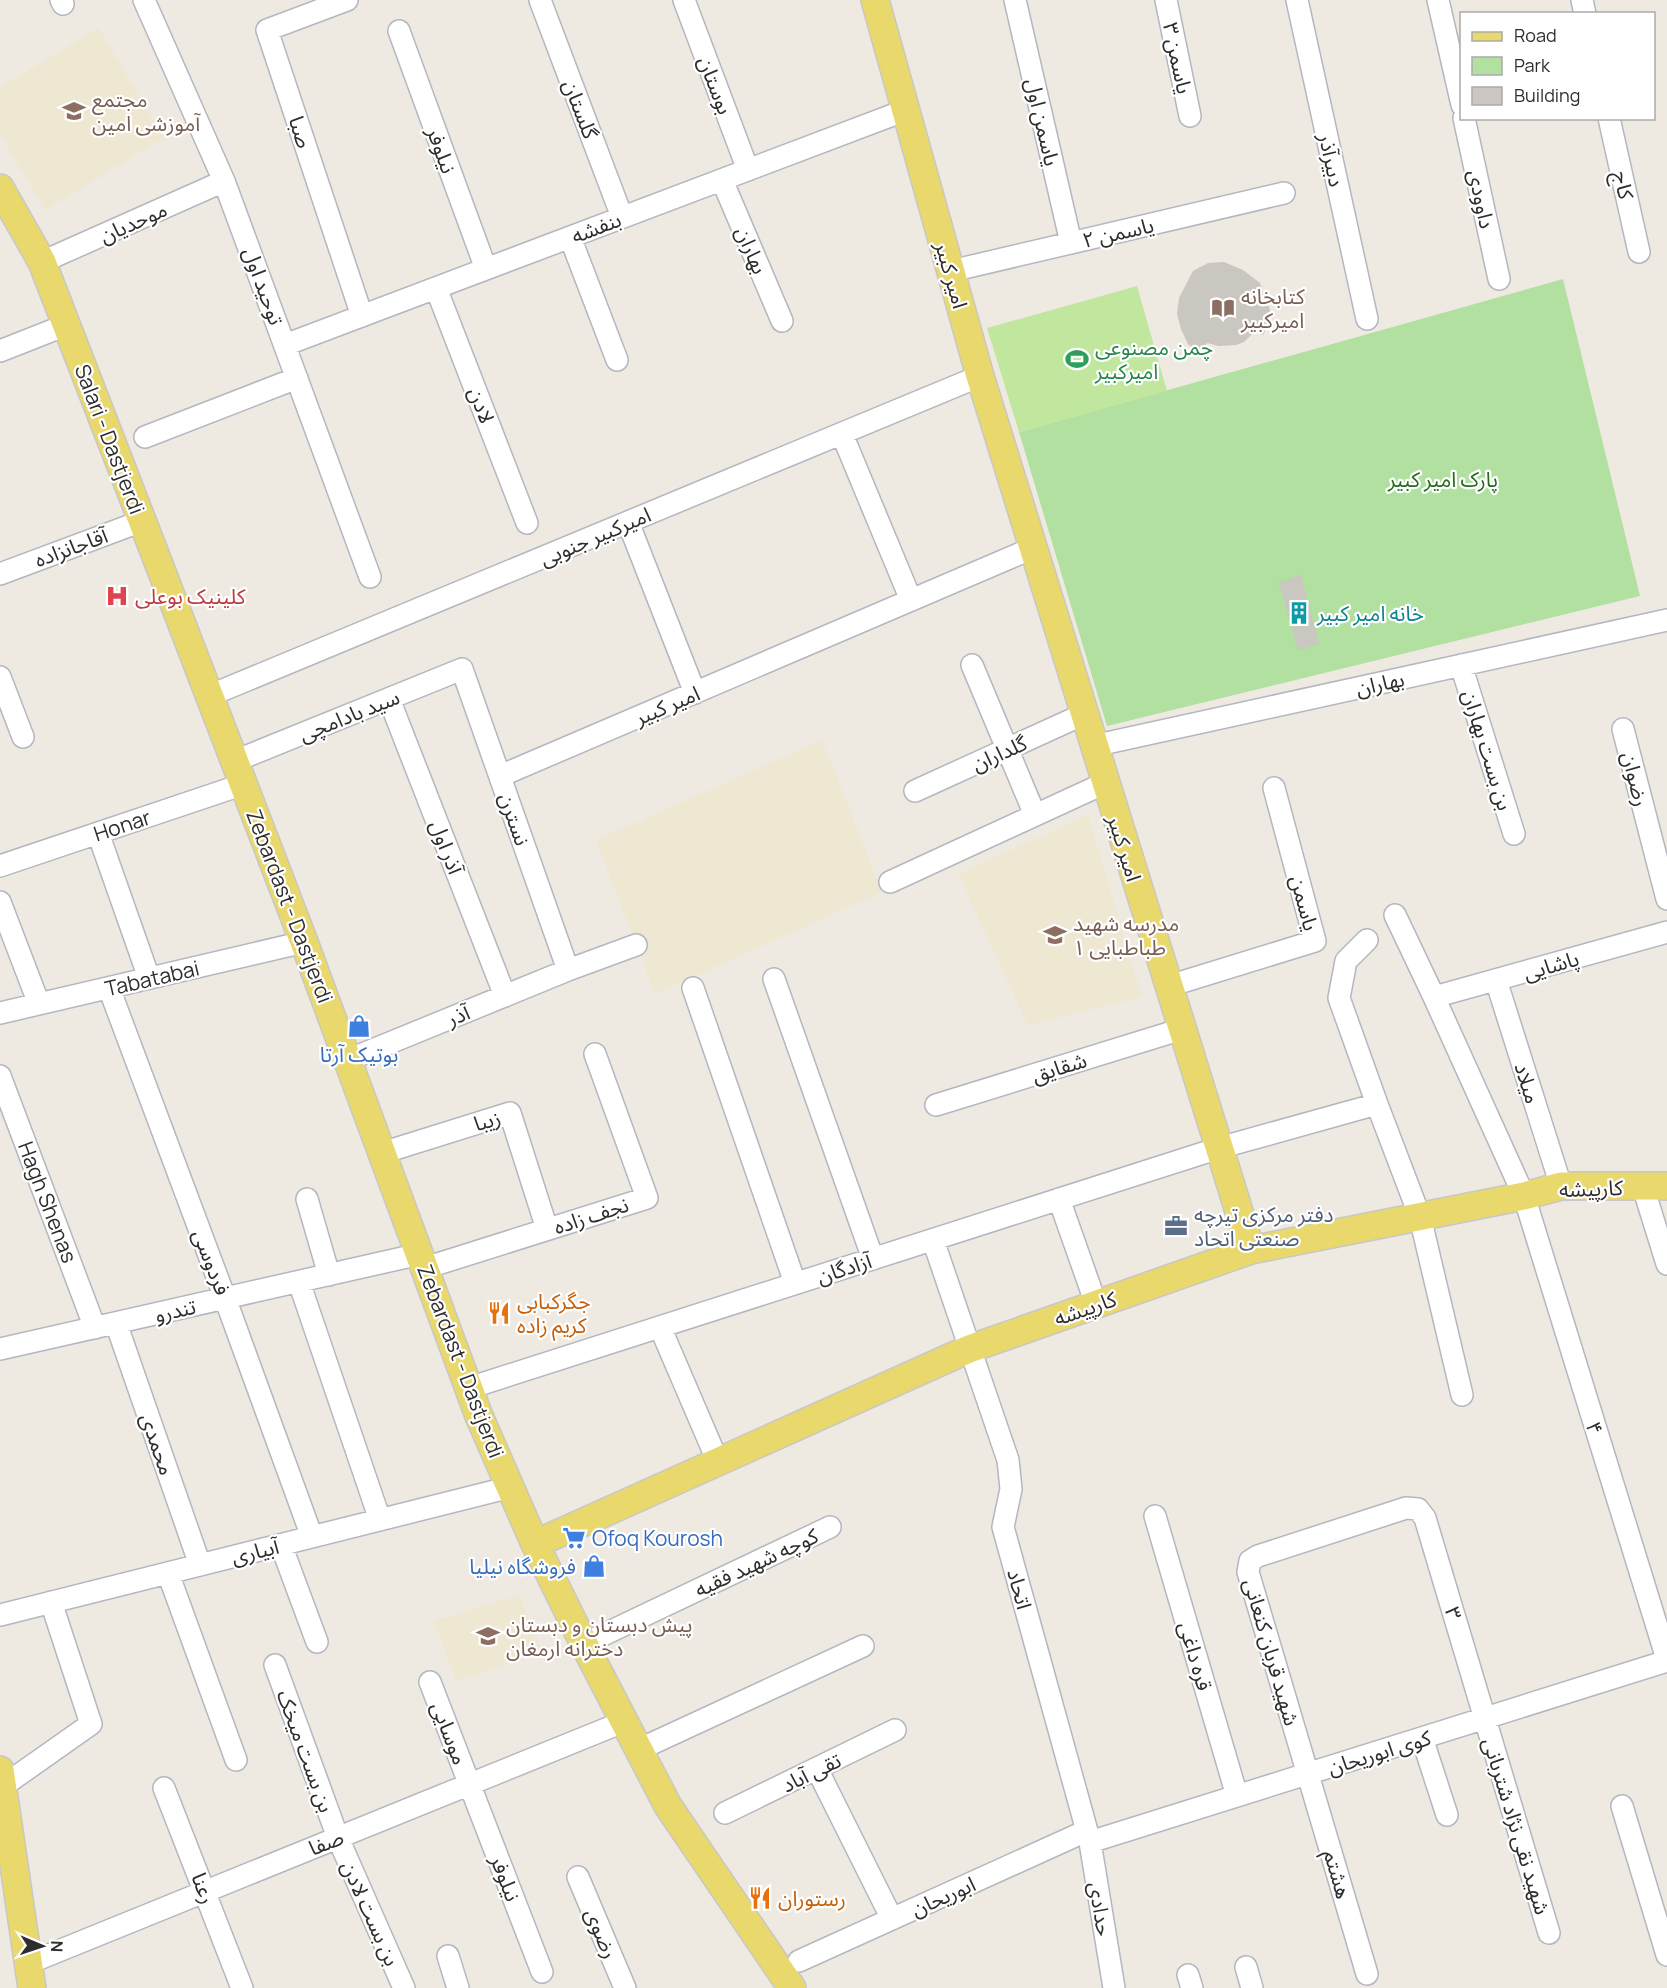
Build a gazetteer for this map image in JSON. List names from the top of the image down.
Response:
{
  "streets": {
    "main road": [
      "امیر کبیر",
      "Salari - Dastjerdi",
      "Zebardast - Dastjerdi",
      "کارپیشه"
    ],
    "street": [
      "یاسمن ۳",
      "بوستان",
      "گلستان",
      "یاسمن اول",
      "صبا",
      "نیلوفر",
      "دبیرآذر",
      "کاج",
      "داوودی",
      "موحدیان",
      "بنفشه",
      "یاسمن ۲",
      "بهاران",
      "توحید اول",
      "لادن",
      "امیرکبیر جنوبی",
      "آقاجانزاده",
      "سید بادامچی",
      "بن بست بهاران",
      "گلداران",
      "رضوان",
      "نسترن",
      "Honar",
      "آذر اول",
      "یاسمن",
      "پاشایی",
      "Tabatabai",
      "آذر",
      "شقایق",
      "میلاد",
      "زیبا",
      "Hagh Shenas",
      "نجف زاده",
      "فردوسی",
      "آزادگان",
      "تندرو",
      "۴",
      "محمدی",
      "آبیاری",
      "کوچه شهید فقیه",
      "اتحاد",
      "۳",
      "شهید قربان کنعانی",
      "قره داغی",
      "موسایی",
      "بن بست میخک",
      "کوی ابوریحان",
      "تقی آباد",
      "شهید نقی نژاد شتربانی",
      "صفا",
      "هشتم",
      "رعنا",
      "ابوریحان",
      "حدادی",
      "بن بست لادن",
      "رضوی"
    ]
  },
  "crossings": [
    ["بوستان", "بنفشه"],
    ["گلستان", "بنفشه"],
    ["یاسمن اول", "یاسمن ۲"],
    ["صبا", "بنفشه"],
    ["نیلوفر", "بنفشه"],
    ["نیلوفر", "موسایی"],
    ["نیلوفر", "صفا"],
    ["موحدیان", "توحید اول"],
    ["موحدیان", "Salari - Dastjerdi"],
    ["بنفشه", "بهاران"],
    ["بنفشه", "امیر کبیر"],
    ["بنفشه", "توحید اول"],
    ["بنفشه", "لادن"],
    ["یاسمن ۲", "امیر کبیر"],
    ["بهاران", "امیر کبیر"],
    ["بهاران", "بن بست بهاران"],
    ["امیر کبیر", "امیرکبیر جنوبی"],
    ["امیر کبیر", "گلداران"],
    ["امیر کبیر", "نسترن"],
    ["امیر کبیر", "یاسمن"],
    ["امیر کبیر", "شقایق"],
    ["امیر کبیر", "کارپیشه"],
    ["امیر کبیر", "آزادگان"],
    ["Salari - Dastjerdi", "امیرکبیر جنوبی"],
    ["Salari - Dastjerdi", "آقاجانزاده"],
    ["Salari - Dastjerdi", "Zebardast - Dastjerdi"],
    ["امیرکبیر جنوبی", "Zebardast - Dastjerdi"],
    ["سید بادامچی", "نسترن"],
    ["سید بادامچی", "Honar"],
    ["سید بادامچی", "آذر اول"],
    ["سید بادامچی", "Zebardast - Dastjerdi"],
    ["نسترن", "آذر"],
    ["Honar", "Zebardast - Dastjerdi"],
    ["آذر اول", "آذر"],
    ["Zebardast - Dastjerdi", "Tabatabai"],
    ["Zebardast - Dastjerdi", "آذر"],
    ["Zebardast - Dastjerdi", "زیبا"],
    ["Zebardast - Dastjerdi", "کارپیشه"],
    ["Zebardast - Dastjerdi", "نجف زاده"],
    ["Zebardast - Dastjerdi", "آزادگان"],
    ["Zebardast - Dastjerdi", "تندرو"],
    ["Zebardast - Dastjerdi", "آبیاری"],
    ["Zebardast - Dastjerdi", "کوچه شهید فقیه"],
    ["Zebardast - Dastjerdi", "صفا"],
    ["Zebardast - Dastjerdi", "ابوریحان"],
    ["پاشایی", "میلاد"],
    ["پاشایی", "۴"],
    ["Tabatabai", "فردوسی"],
    ["میلاد", "کارپیشه"],
    ["زیبا", "نجف زاده"],
    ["کارپیشه", "۴"],
    ["کارپیشه", "اتحاد"],
    ["Hagh Shenas", "تندرو"],
    ["نجف زاده", "تندرو"],
    ["فردوسی", "تندرو"],
    ["فردوسی", "آبیاری"],
    ["آزادگان", "اتحاد"],
    ["تندرو", "محمدی"],
    ["۴", "کوی ابوریحان"],
    ["محمدی", "آبیاری"],
    ["اتحاد", "کوی ابوریحان"],
    ["اتحاد", "ابوریحان"],
    ["اتحاد", "حدادی"],
    ["۳", "شهید قربان کنعانی"],
    ["۳", "کوی ابوریحان"],
    ["۳", "شهید نقی نژاد شتربانی"],
    ["شهید قربان کنعانی", "کوی ابوریحان"],
    ["شهید قربان کنعانی", "هشتم"],
    ["قره داغی", "کوی ابوریحان"],
    ["موسایی", "صفا"],
    ["بن بست میخک", "صفا"],
    ["بن بست میخک", "بن بست لادن"],
    ["کوی ابوریحان", "شهید نقی نژاد شتربانی"],
    ["کوی ابوریحان", "هشتم"],
    ["کوی ابوریحان", "ابوریحان"],
    ["کوی ابوریحان", "حدادی"],
    ["صفا", "رعنا"],
    ["صفا", "بن بست لادن"],
    ["ابوریحان", "حدادی"]
  ],
  "parks": ["پارک امیر کبیر"],
  "places": {
    "school or university": ["مجتمع آموزشی امین", "مدرسه شهید طباطبایی ۱", "پیش دبستان و دبستان دخترانه ارمغان"],
    "library": ["کتابخانه امیرکبیر"],
    "sports": ["چمن مصنوعی امیرکبیر"],
    "hospital": ["کلینیک بوعلی"],
    "building": ["خانه امیر کبیر"],
    "shop": ["بوتیک آرتا", "فروشگاه نیلیا"],
    "office": ["دفتر مرکزی تیرچه صنعتی اتحاد"],
    "restaurant": ["جگرکبابی کریم زاده", "رستوران"],
    "supermarket": ["Ofoq Kourosh"]
  },
  "legend": ["Road", "Park", "Building"],
  "north": "right"
}
